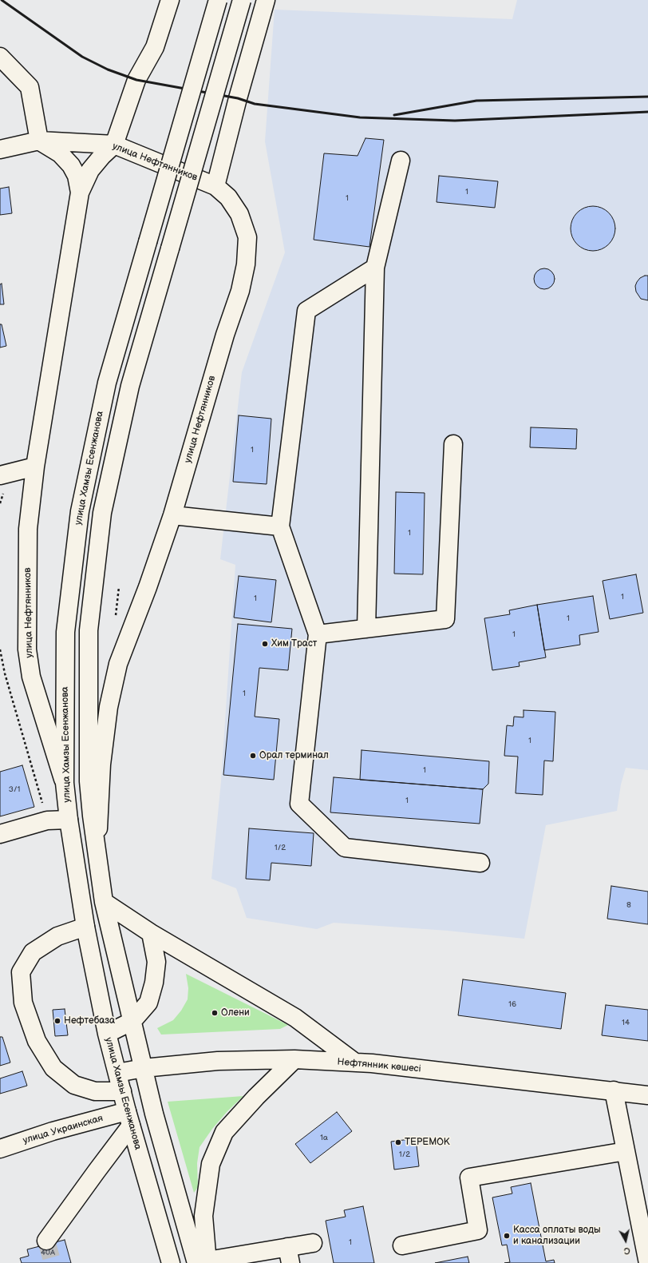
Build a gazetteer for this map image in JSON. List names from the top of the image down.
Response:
{
  "streets": {
    "main road": [
      "улица Нефтянников",
      "улица Хамзы Есенжанова",
      "Нефтянник көшесі",
      "улица Украинская"
    ]
  },
  "crossings": [
    ["улица Нефтянников", "улица Хамзы Есенжанова"],
    ["улица Хамзы Есенжанова", "улица Украинская"]
  ],
  "places": [
    "Хим Траст",
    "Орал терминал",
    "Олени",
    "Нефтебаза",
    "ТЕРЕМОК",
    "Касса оплаты воды и канализации"
  ],
  "house_numbers": [
    "1",
    "1",
    "1",
    "1",
    "1",
    "1",
    "1",
    "1",
    "1",
    "1",
    "1",
    "3/1",
    "1",
    "1/2",
    "8",
    "16",
    "14",
    "1а",
    "1/2",
    "1",
    "40А"
  ],
  "north": "bottom"
}
